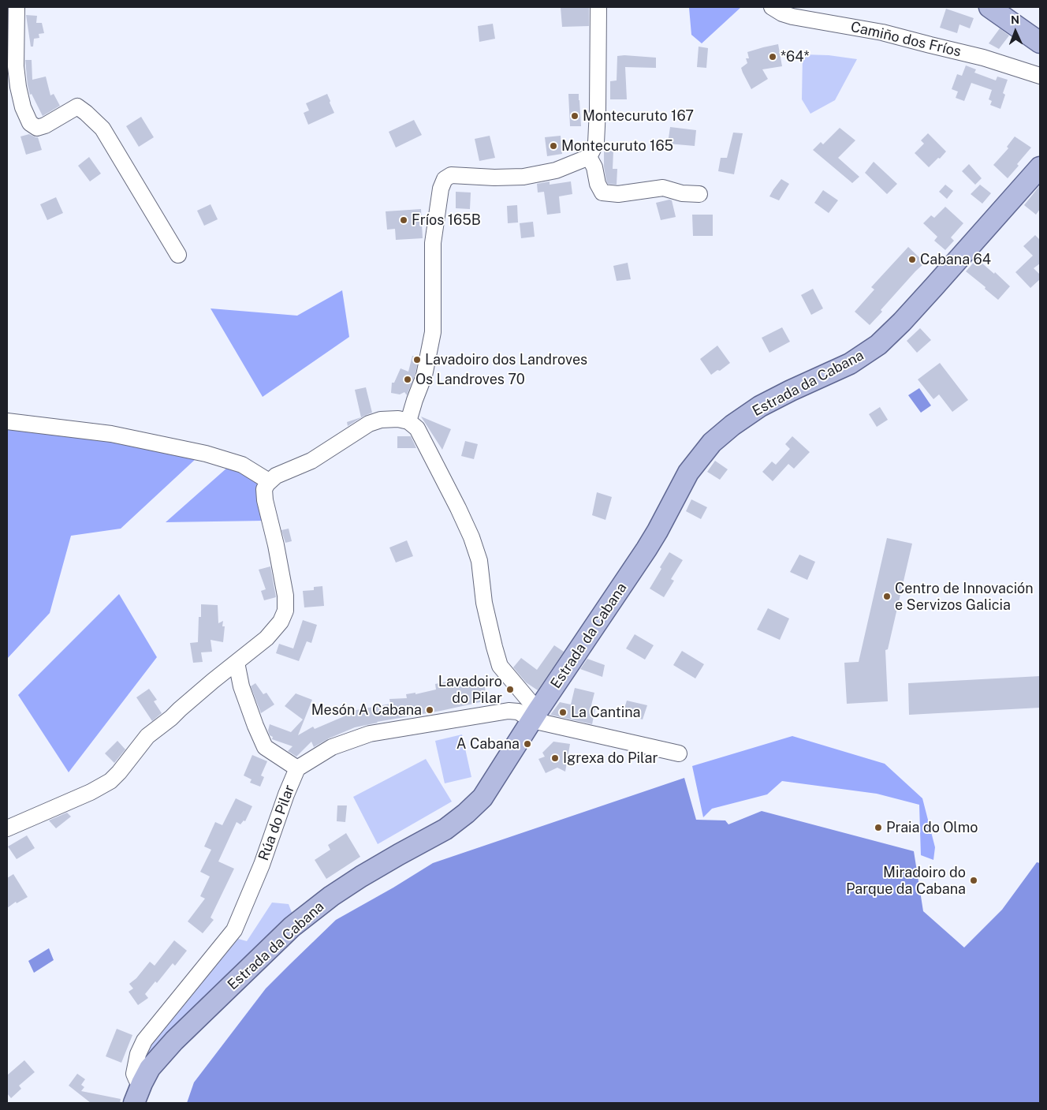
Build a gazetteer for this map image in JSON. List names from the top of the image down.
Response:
{
  "streets": {
    "main road": ["Estrada da Cabana"],
    "street": ["Camiño dos Fríos", "Rúa do Pilar"]
  },
  "crossings": [
    ["Estrada da Cabana", "Rúa do Pilar"]
  ],
  "places": [
    "*64*",
    "Montecuruto 167",
    "Montecuruto 165",
    "Fríos 165B",
    "Cabana 64",
    "Lavadoiro dos Landroves",
    "Os Landroves 70",
    "Centro de Innovación e Servizos Galicia",
    "Lavadoiro do Pilar",
    "Mesón A Cabana",
    "La Cantina",
    "A Cabana",
    "Igrexa do Pilar",
    "Praia do Olmo",
    "Miradoiro do Parque da Cabana"
  ],
  "north": "top"
}
